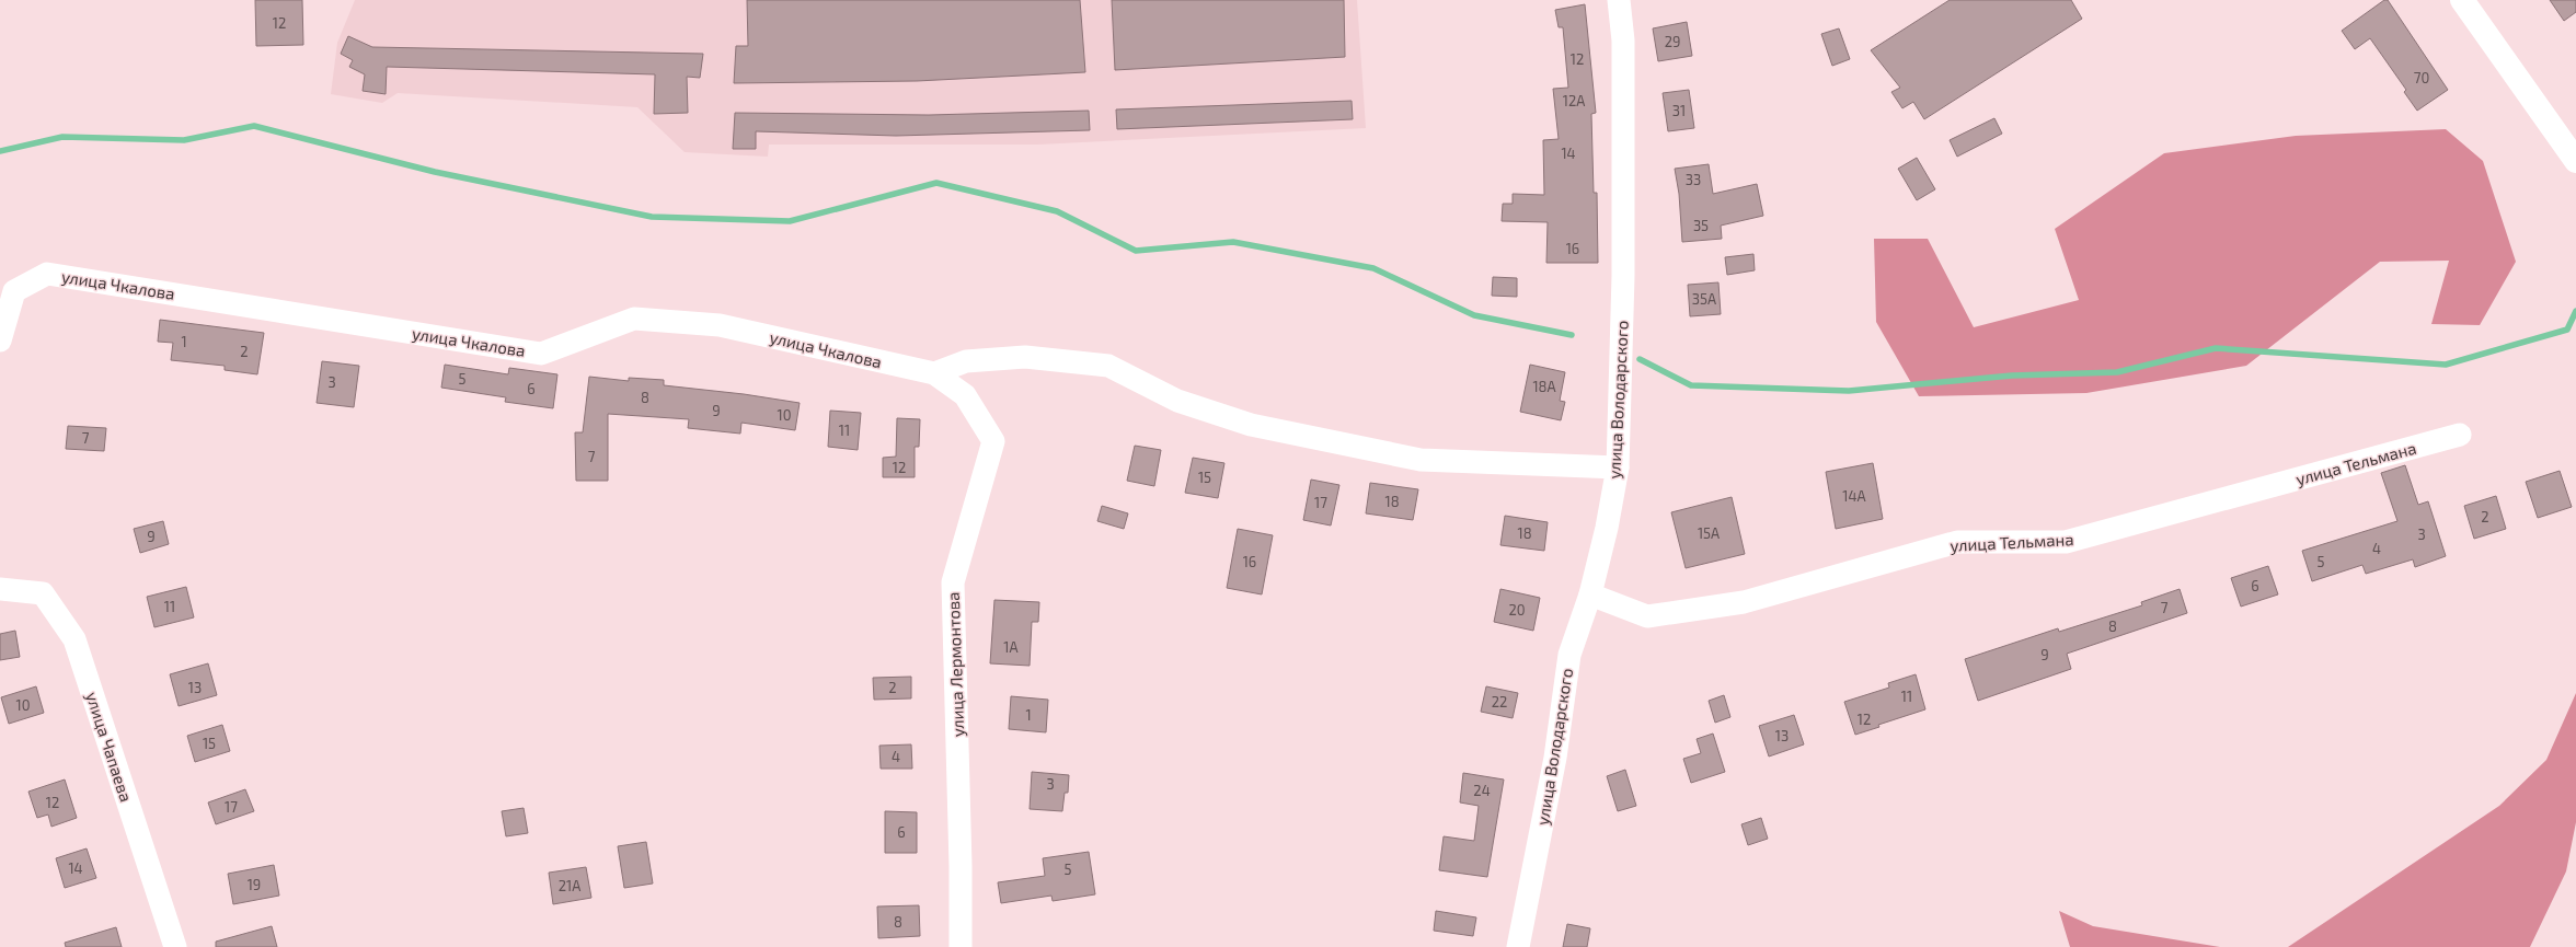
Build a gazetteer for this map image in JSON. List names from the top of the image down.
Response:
{
  "streets": {
    "street": [
      "улица Чкалова",
      "улица Володарского",
      "улица Тельмана",
      "улица Лермонтова",
      "улица Чапаева"
    ]
  },
  "crossings": [
    ["улица Чкалова", "улица Лермонтова"],
    ["улица Володарского", "улица Тельмана"]
  ],
  "house_numbers": [
    "12",
    "29",
    "12",
    "70",
    "12А",
    "31",
    "14",
    "33",
    "35",
    "16",
    "35А",
    "1",
    "2",
    "5",
    "3",
    "18А",
    "6",
    "8",
    "9",
    "10",
    "11",
    "7",
    "7",
    "12",
    "15",
    "14А",
    "18",
    "17",
    "2",
    "18",
    "15А",
    "3",
    "9",
    "4",
    "16",
    "5",
    "6",
    "11",
    "7",
    "20",
    "8",
    "1А",
    "9",
    "13",
    "2",
    "11",
    "22",
    "10",
    "1",
    "12",
    "13",
    "15",
    "4",
    "3",
    "24",
    "12",
    "17",
    "6",
    "14",
    "5",
    "19",
    "21А",
    "8"
  ]
}
